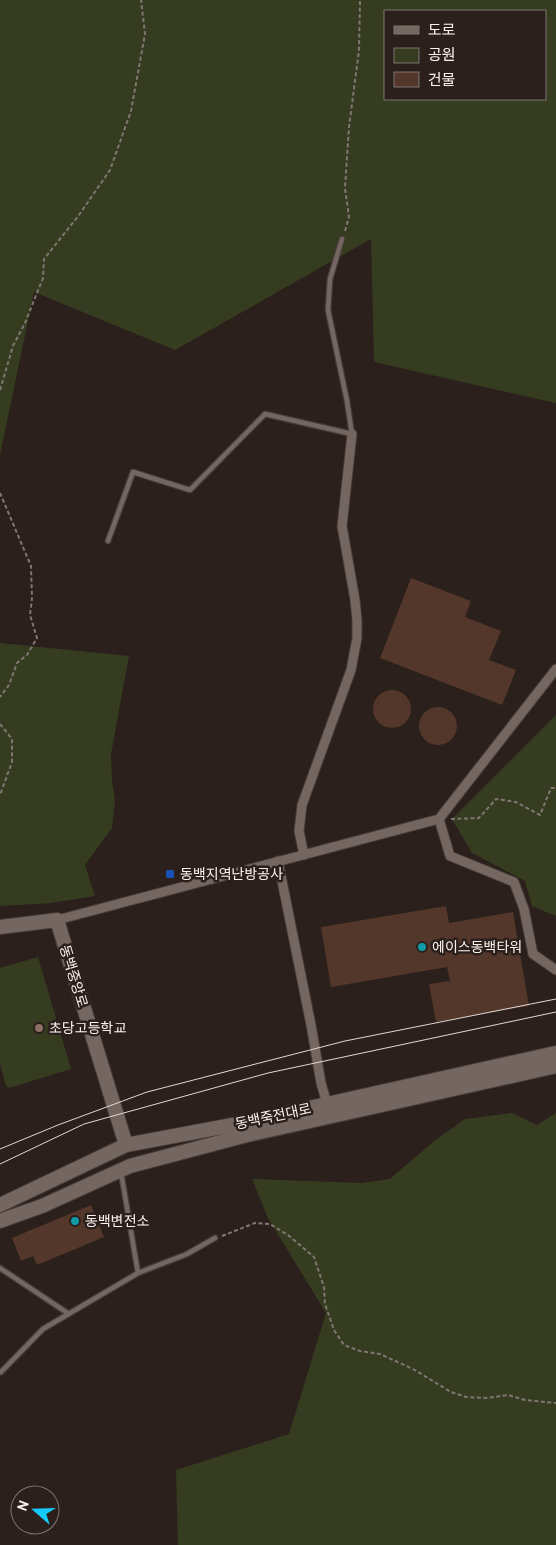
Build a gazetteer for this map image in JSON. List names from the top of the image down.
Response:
{
  "streets": {
    "main road": ["동백중앙로", "동백죽전대로"]
  },
  "crossings": [
    ["동백중앙로", "동백죽전대로"]
  ],
  "places": {
    "transit": ["동백지역난방공사"],
    "other": ["에이스동백타워", "초당고등학교", "동백변전소"]
  },
  "legend": ["도로", "공원", "건물"],
  "north": "left"
}
